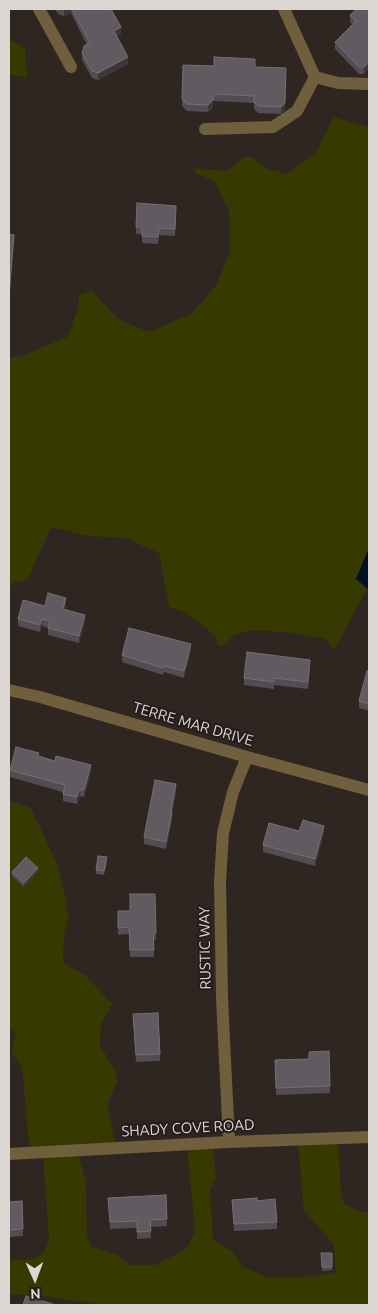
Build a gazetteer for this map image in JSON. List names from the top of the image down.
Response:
{
  "streets": {
    "street": ["TERRE MAR DRIVE", "RUSTIC WAY", "SHADY COVE ROAD"]
  },
  "crossings": [
    ["TERRE MAR DRIVE", "RUSTIC WAY"],
    ["RUSTIC WAY", "SHADY COVE ROAD"]
  ],
  "north": "bottom"
}
